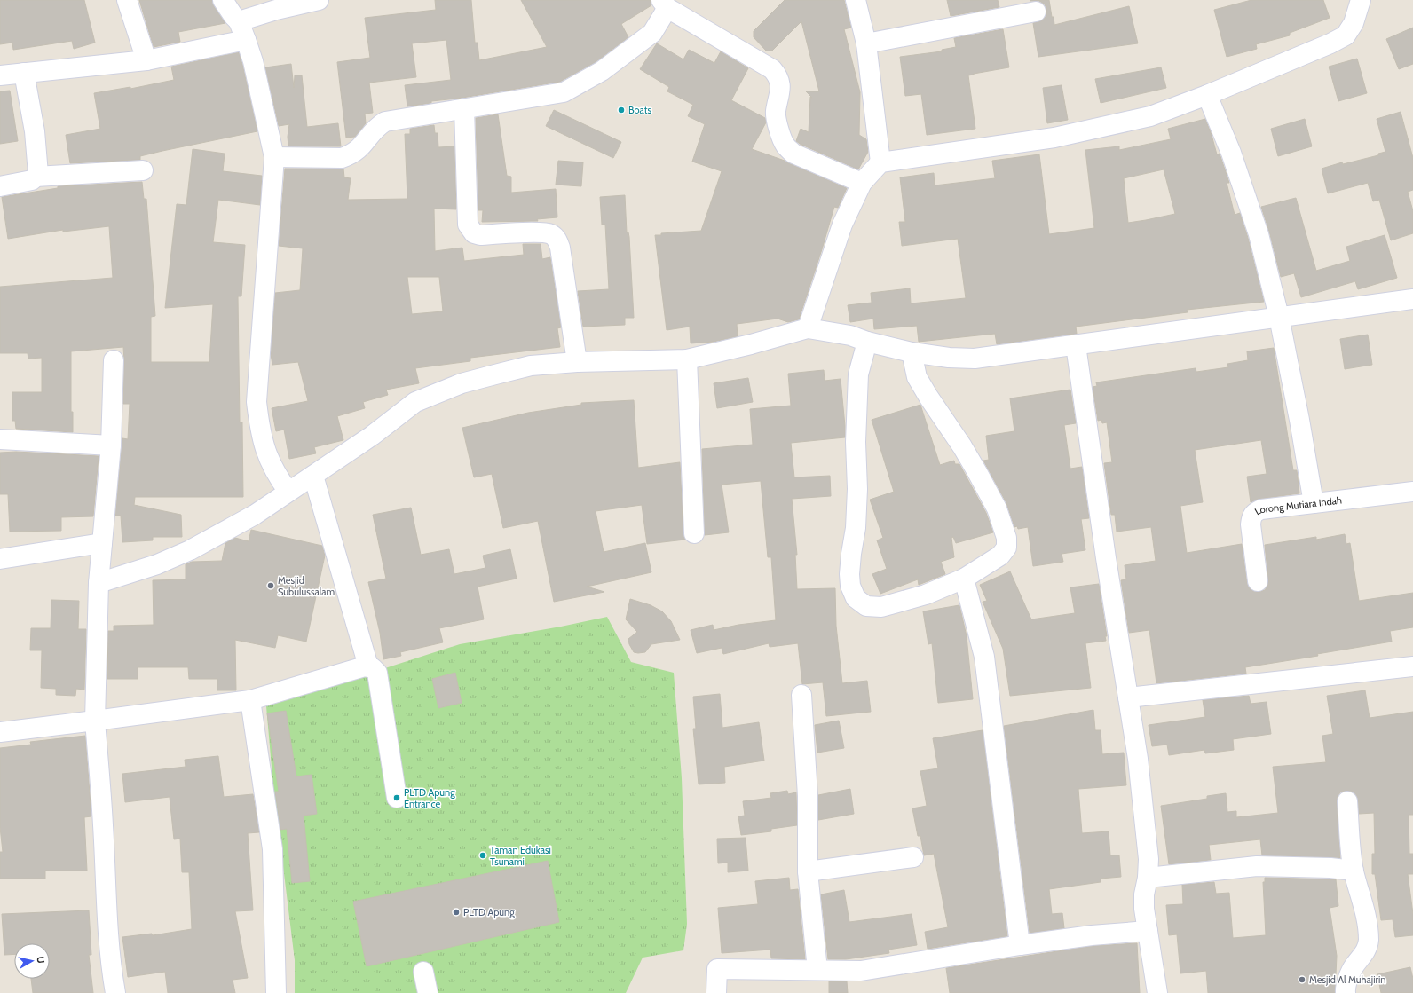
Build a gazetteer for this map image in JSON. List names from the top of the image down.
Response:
{
  "streets": {
    "street": ["Lorong Mutiara Indah"]
  },
  "places": [
    "Boats",
    "Mesjid Subulussalam",
    "PLTD Apung Entrance",
    "Taman Edukasi Tsunami",
    "PLTD Apung",
    "Mesjid Al Muhajirin"
  ],
  "north": "right"
}
